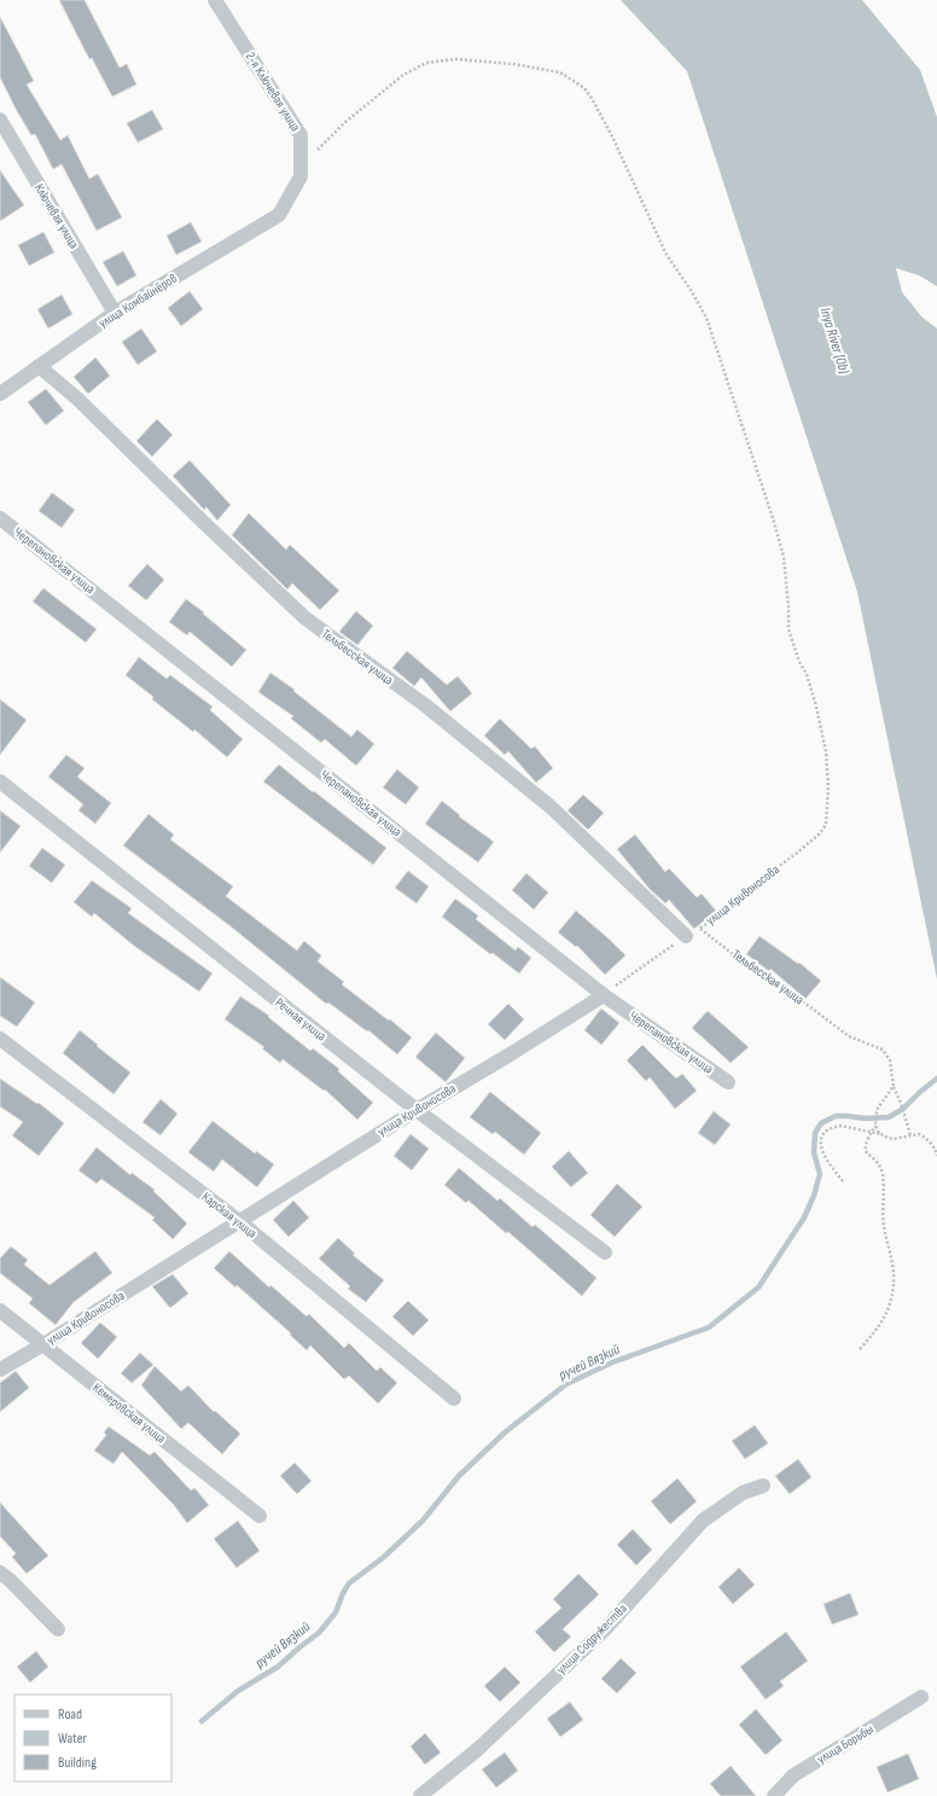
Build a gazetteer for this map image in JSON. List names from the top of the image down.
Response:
{
  "streets": {
    "street": [
      "2-я Ключевая улица",
      "Ключевая улица",
      "улица Комбайнёров",
      "Черепановская улица",
      "Тельбесская улица",
      "улица Кривоносова",
      "Речная улица",
      "Карская улица",
      "Кемеровская улица",
      "улица Содружества",
      "улица Борьбы"
    ]
  },
  "crossings": [
    ["2-я Ключевая улица", "улица Комбайнёров"],
    ["2-я Ключевая улица", "улица Кривоносова"],
    ["Ключевая улица", "улица Комбайнёров"],
    ["улица Комбайнёров", "Тельбесская улица"],
    ["Черепановская улица", "улица Кривоносова"],
    ["Тельбесская улица", "улица Кривоносова"],
    ["улица Кривоносова", "Речная улица"],
    ["улица Кривоносова", "Карская улица"],
    ["улица Кривоносова", "Кемеровская улица"]
  ],
  "water": ["Inya River (Ob)", "ручей Вязкий"],
  "legend": ["Road", "Water", "Building"]
}
